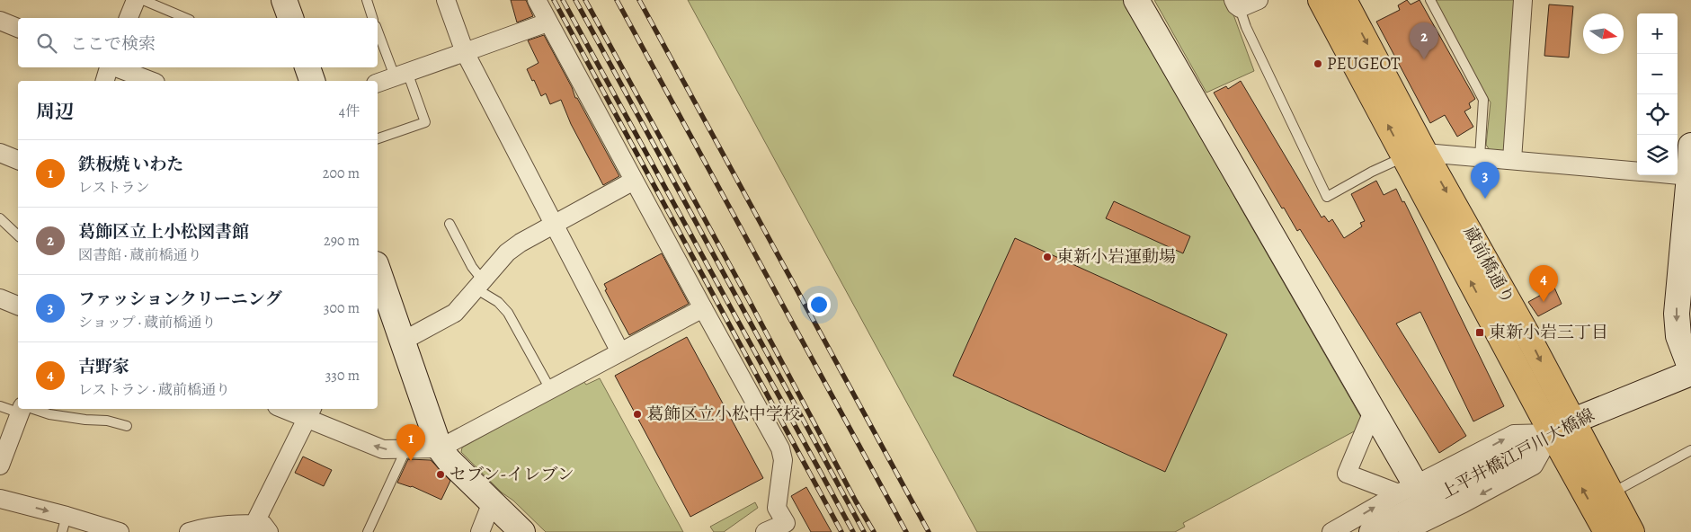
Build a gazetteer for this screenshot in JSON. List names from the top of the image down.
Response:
{
  "streets": {
    "main road": ["蔵前橋通り"],
    "street": ["上平井橋江戸川大橋線"]
  },
  "crossings": [
    ["蔵前橋通り", "上平井橋江戸川大橋線"]
  ],
  "places": {
    "other": [
      "PEUGEOT",
      "東新小岩運動場",
      "葛飾区立小松中学校",
      "セブン-イレブン"
    ],
    "transit": ["東新小岩三丁目"]
  },
  "north": "right",
  "page": {
    "map_buttons": ["+", "−"],
    "search": "ここで検索",
    "pins": [
      "2",
      "3",
      "4",
      "1"
    ],
    "heading": ["周辺", "4件"],
    "list": [
      {
        "mark": "1",
        "name": "鉄板焼 いわた",
        "note": "レストラン",
        "value": "200 m"
      },
      {
        "mark": "2",
        "name": "葛飾区立上小松図書館",
        "note": "図書館 · 蔵前橋通り",
        "value": "290 m"
      },
      {
        "mark": "3",
        "name": "ファッションクリーニング",
        "note": "ショップ · 蔵前橋通り",
        "value": "300 m"
      },
      {
        "mark": "4",
        "name": "吉野家",
        "note": "レストラン · 蔵前橋通り",
        "value": "330 m"
      }
    ]
  }
}
